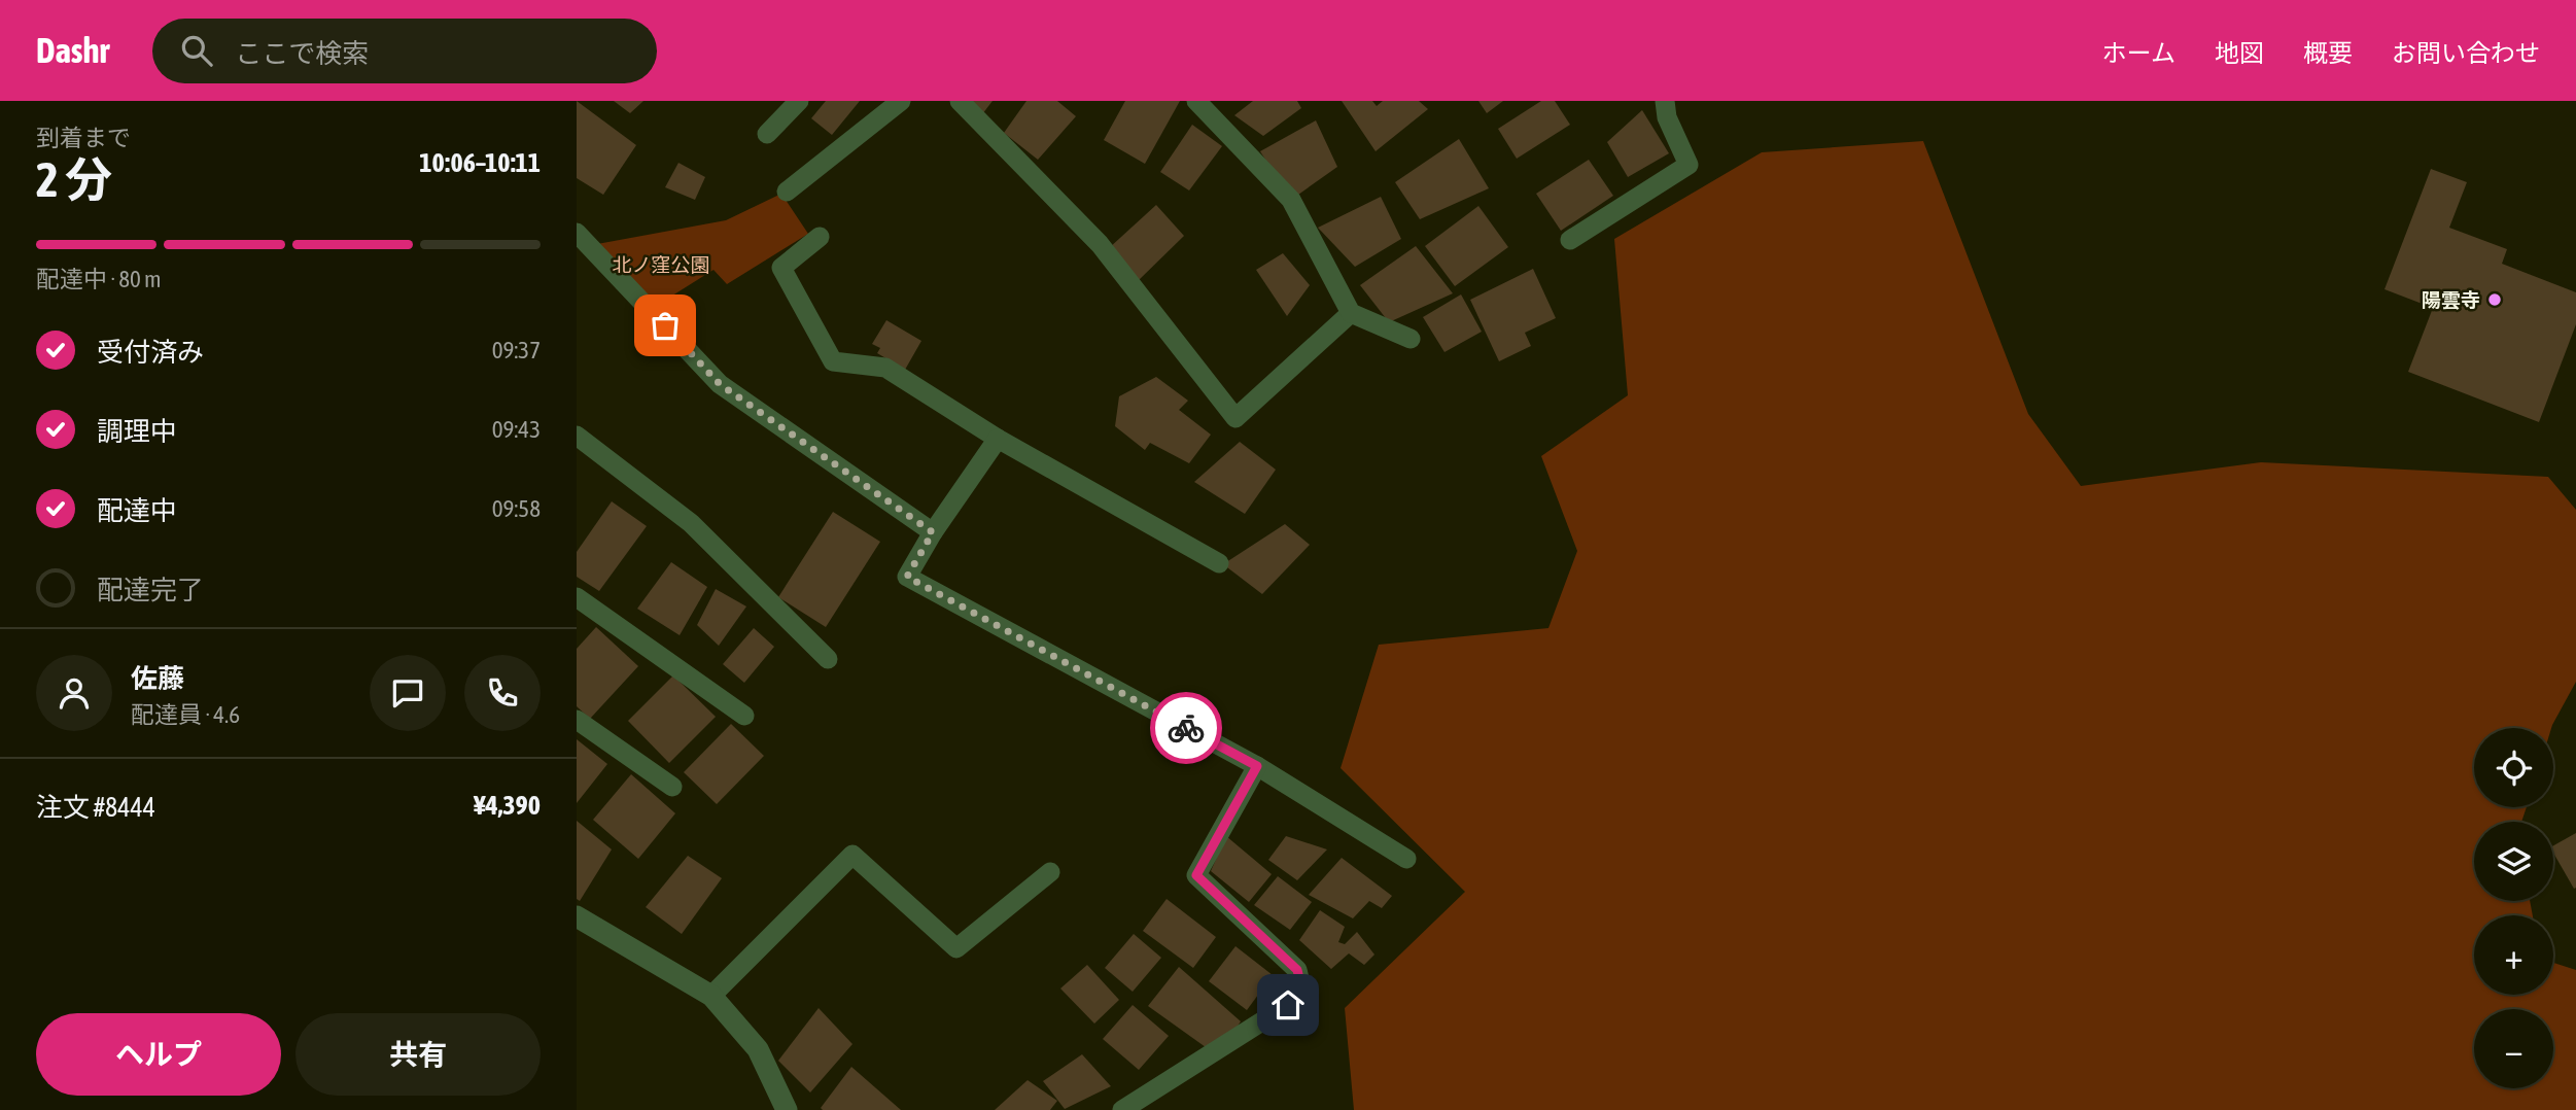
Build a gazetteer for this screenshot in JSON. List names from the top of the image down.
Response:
{
  "parks": ["北ノ窪公園"],
  "places": ["陽雲寺"],
  "page": {
    "header": "Dashr",
    "search": "ここで検索",
    "nav": [
      "ホーム",
      "地図",
      "概要",
      "お問い合わせ"
    ],
    "heading": ["2 分", "到着まで", "10:06–10:11"],
    "panel": [
      "佐藤",
      "配達員 · 4.6",
      "注文 #8444",
      "¥4,390"
    ],
    "bar": "配達中 · 80 m",
    "list": [
      ["受付済み", "09:37"],
      ["調理中", "09:43"],
      ["配達中", "09:58"],
      "配達完了"
    ],
    "map_buttons": ["+", "−"],
    "buttons": ["ヘルプ", "共有"]
  }
}
